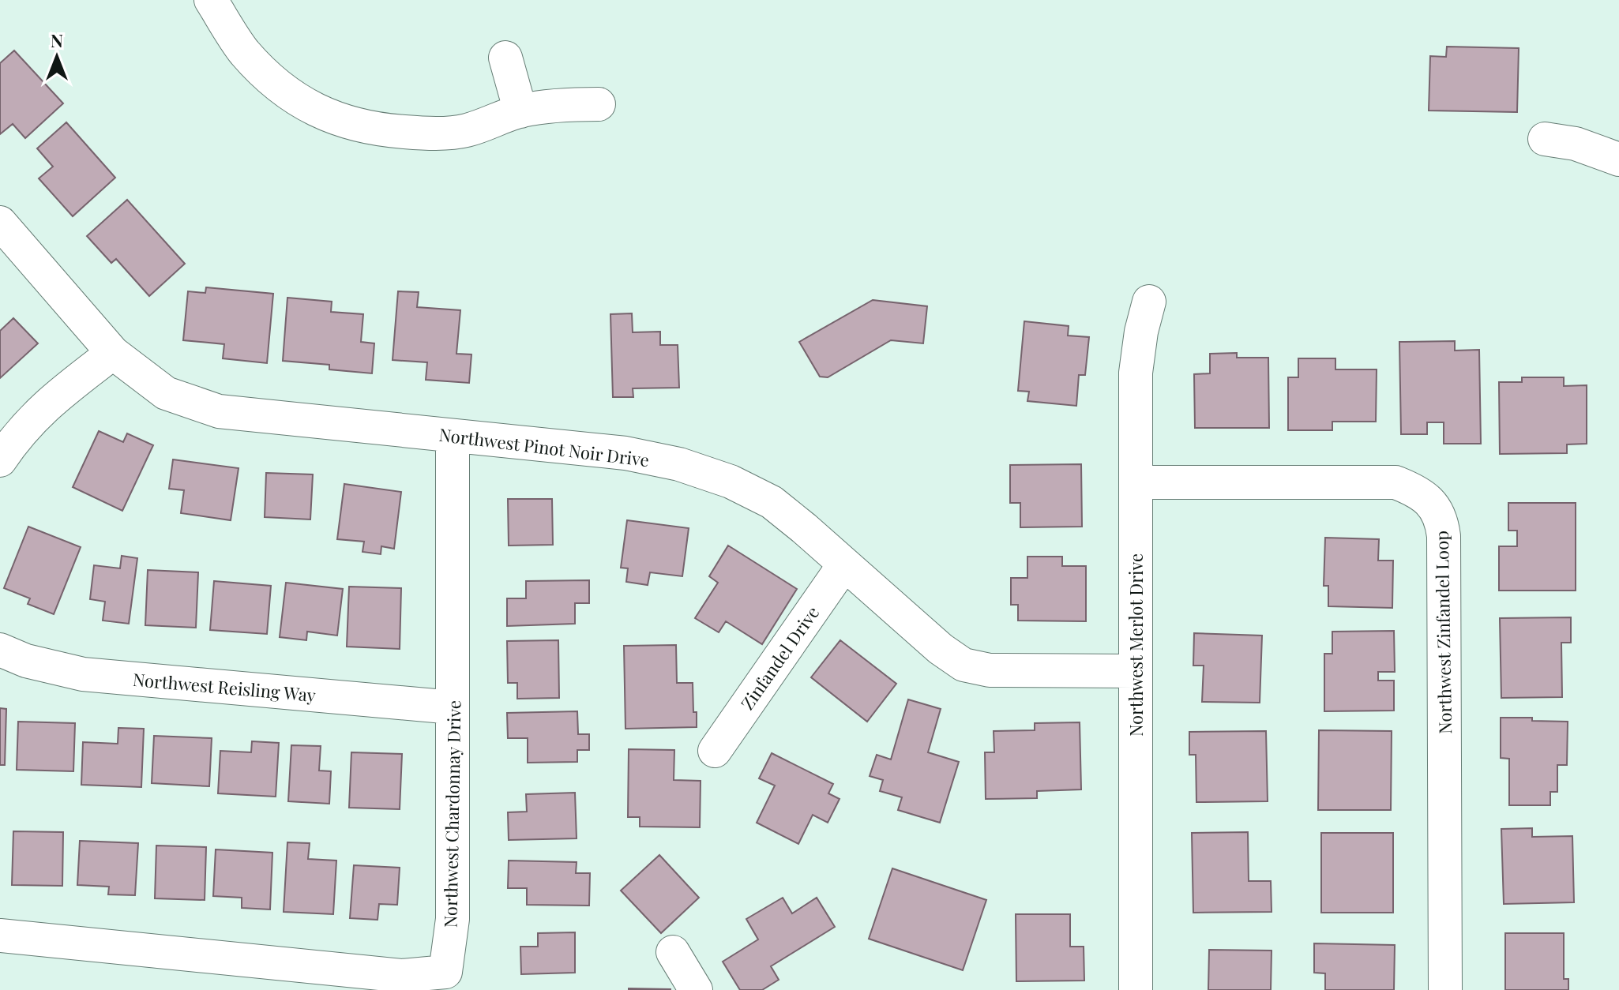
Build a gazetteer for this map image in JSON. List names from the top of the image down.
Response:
{
  "streets": {
    "street": [
      "Northwest Pinot Noir Drive",
      "Northwest Zinfandel Loop",
      "Northwest Merlot Drive",
      "Zinfandel Drive",
      "Northwest Reisling Way",
      "Northwest Chardonnay Drive"
    ]
  },
  "crossings": [
    ["Northwest Pinot Noir Drive", "Northwest Merlot Drive"],
    ["Northwest Pinot Noir Drive", "Zinfandel Drive"],
    ["Northwest Pinot Noir Drive", "Northwest Chardonnay Drive"],
    ["Northwest Zinfandel Loop", "Northwest Merlot Drive"],
    ["Northwest Reisling Way", "Northwest Chardonnay Drive"]
  ],
  "north": "top"
}
